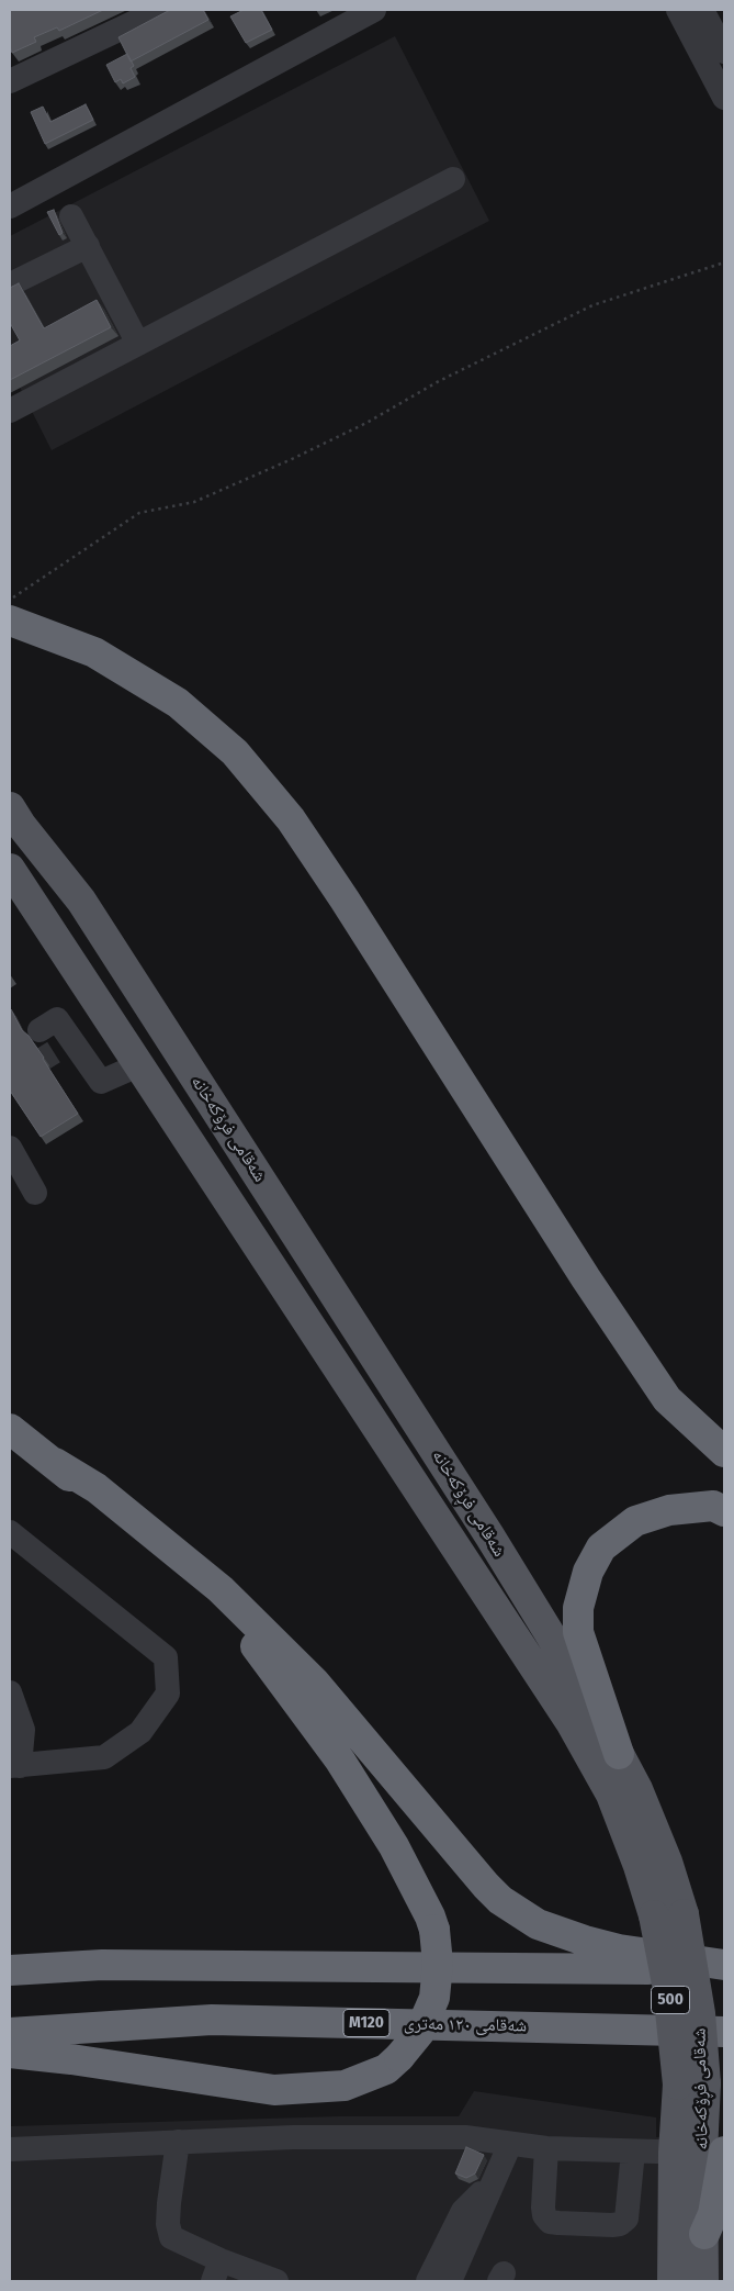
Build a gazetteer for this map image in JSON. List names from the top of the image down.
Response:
{
  "streets": {
    "highway": ["M120", "شەقامی ١٢٠ مەتری"],
    "main road": ["شەقامی فڕۆکەخانە", "500"]
  }
}
